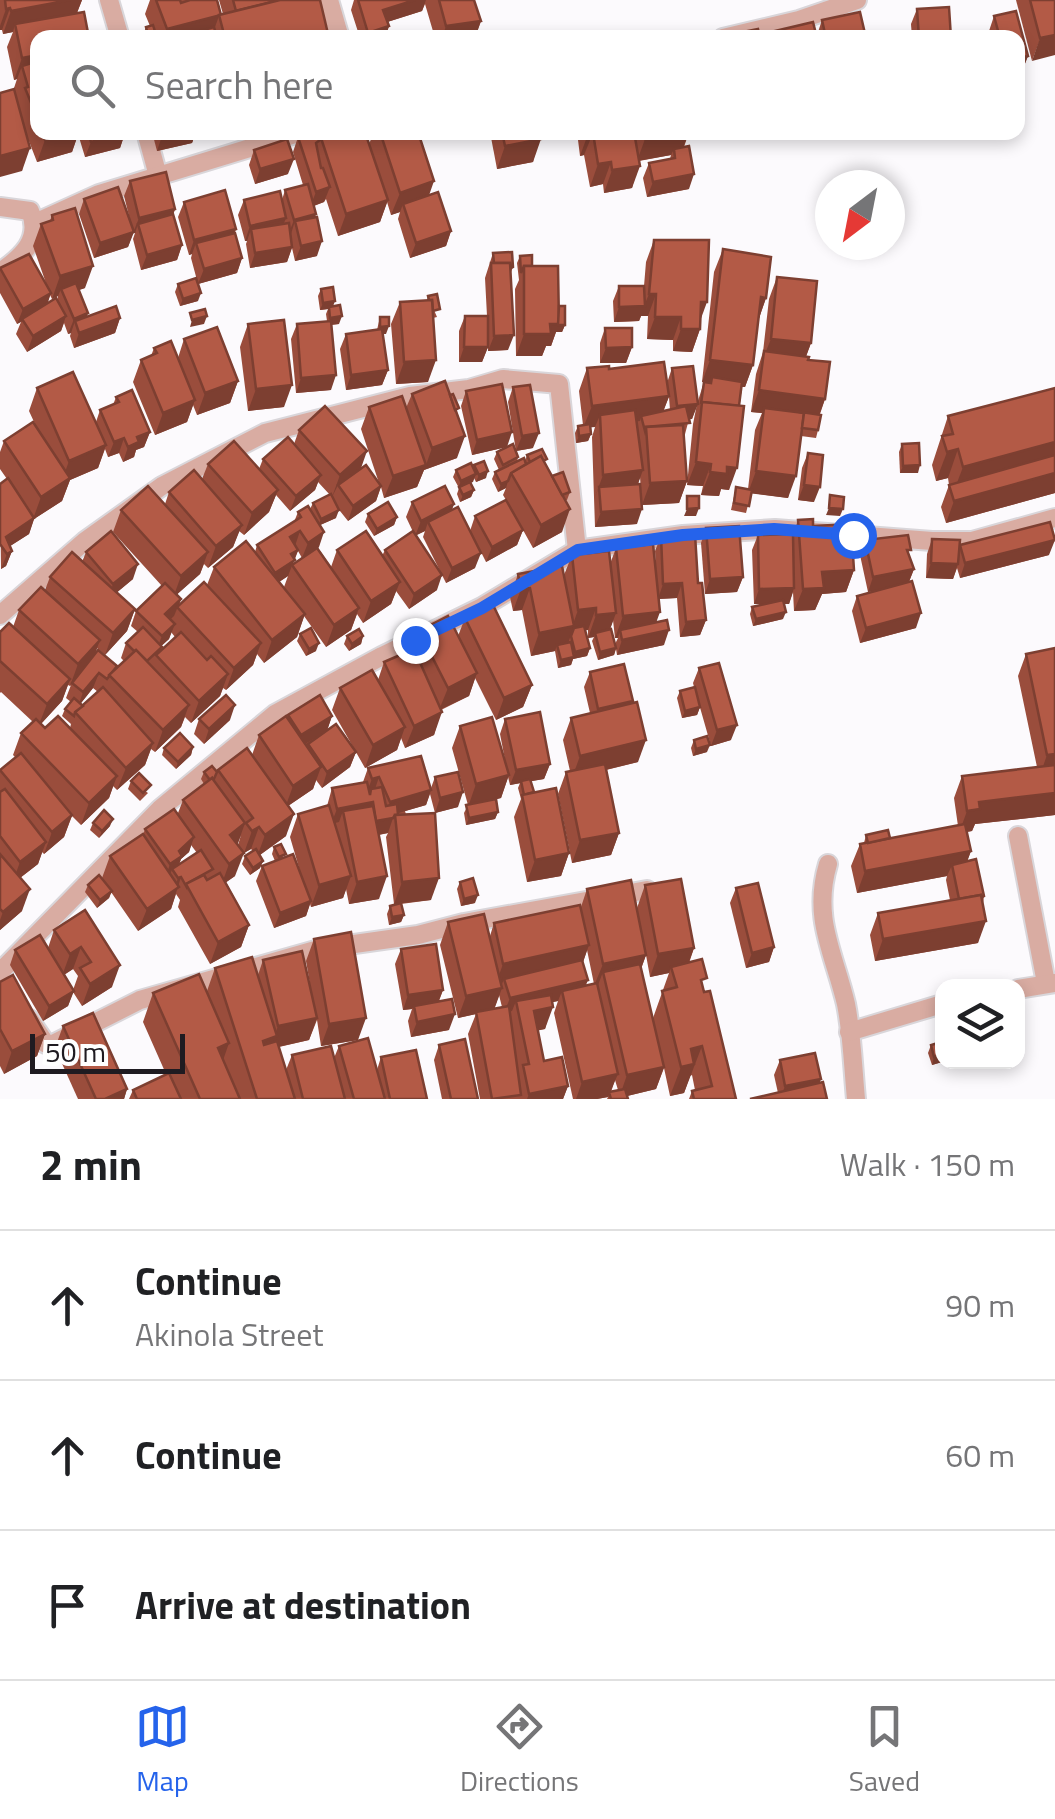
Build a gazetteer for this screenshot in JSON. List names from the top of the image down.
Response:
{
  "scale_bar": "50 m",
  "north": "bottom left",
  "page": {
    "search": "Search here",
    "scale": "50 m",
    "heading": ["2 min", "Walk · 150 m"],
    "list": [
      ["Continue", "Akinola Street", "90 m"],
      ["Continue", "60 m"],
      "Arrive at destination"
    ],
    "nav": ["Map", "Directions", "Saved"]
  }
}
